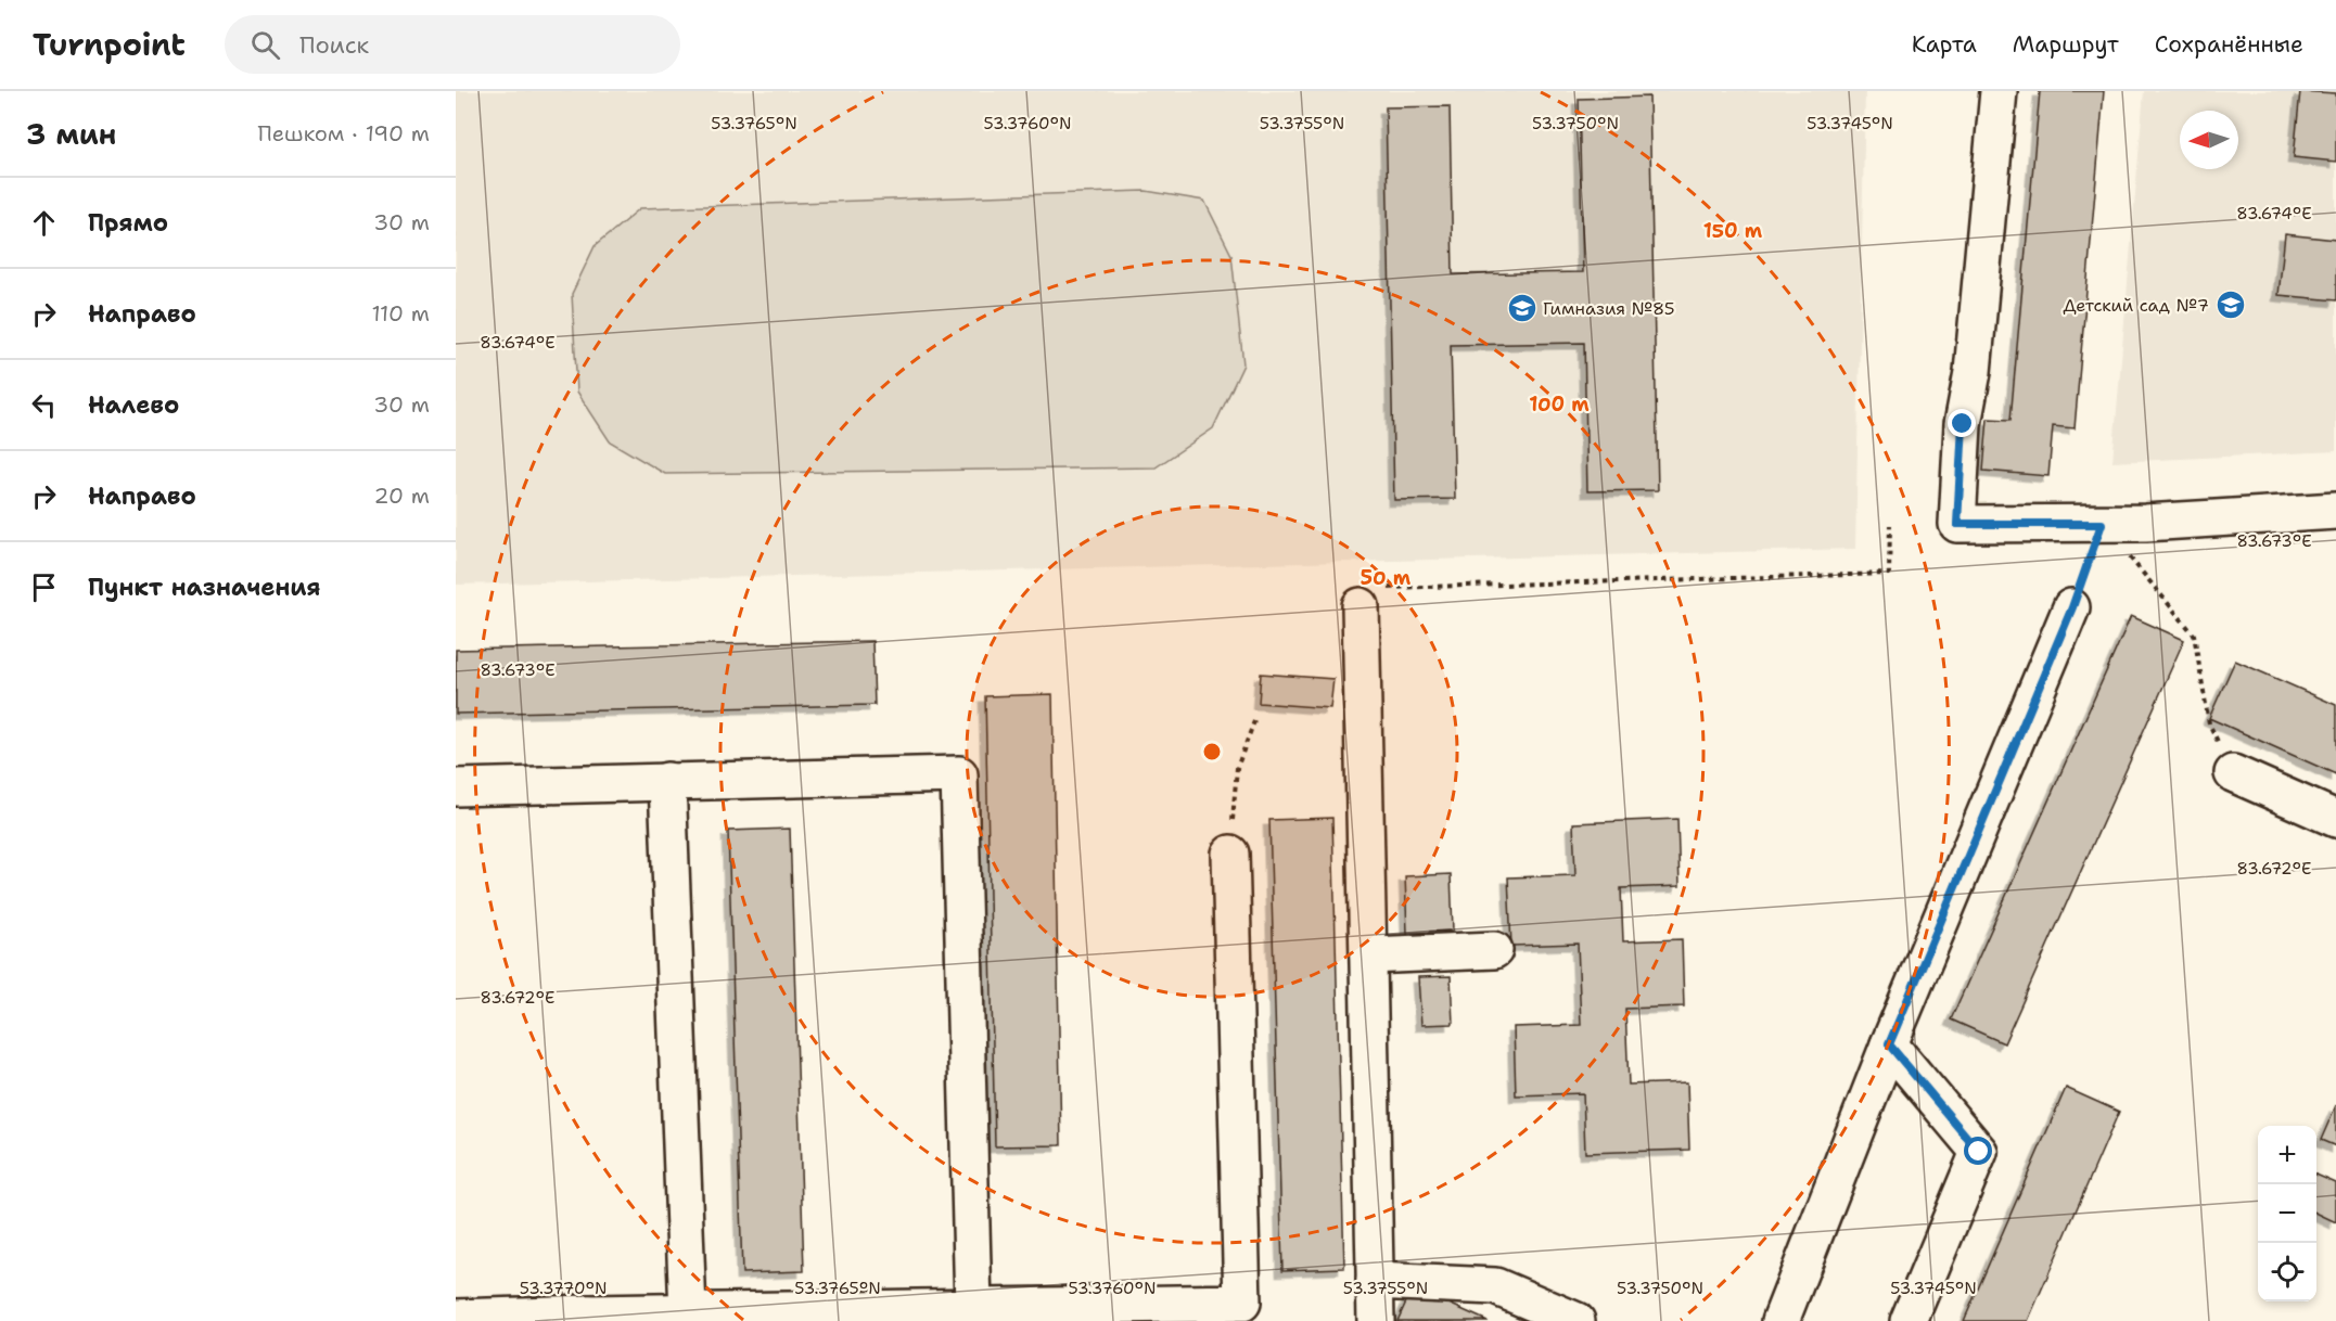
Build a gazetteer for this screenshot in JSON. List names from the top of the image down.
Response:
{
  "places": {
    "school or university": ["Детский сад №7", "Гимназия №85"]
  },
  "north": "left",
  "page": {
    "header": "Turnpoint",
    "search": "Поиск",
    "nav": ["Карта", "Маршрут", "Сохранённые"],
    "heading": ["3 мин", "Пешком · 190 m"],
    "list": [
      ["Прямо", "30 m"],
      ["Направо", "110 m"],
      ["Налево", "30 m"],
      ["Направо", "20 m"],
      "Пункт назначения"
    ],
    "map_buttons": ["+", "−"]
  },
  "coordinates": [
    "53.3765°N",
    "53.3760°N",
    "53.3755°N",
    "53.3750°N",
    "53.3745°N",
    "83.674°E",
    "83.673°E",
    "83.672°E",
    "53.3770°N"
  ],
  "rings": ["150 m", "100 m", "50 m"]
}
